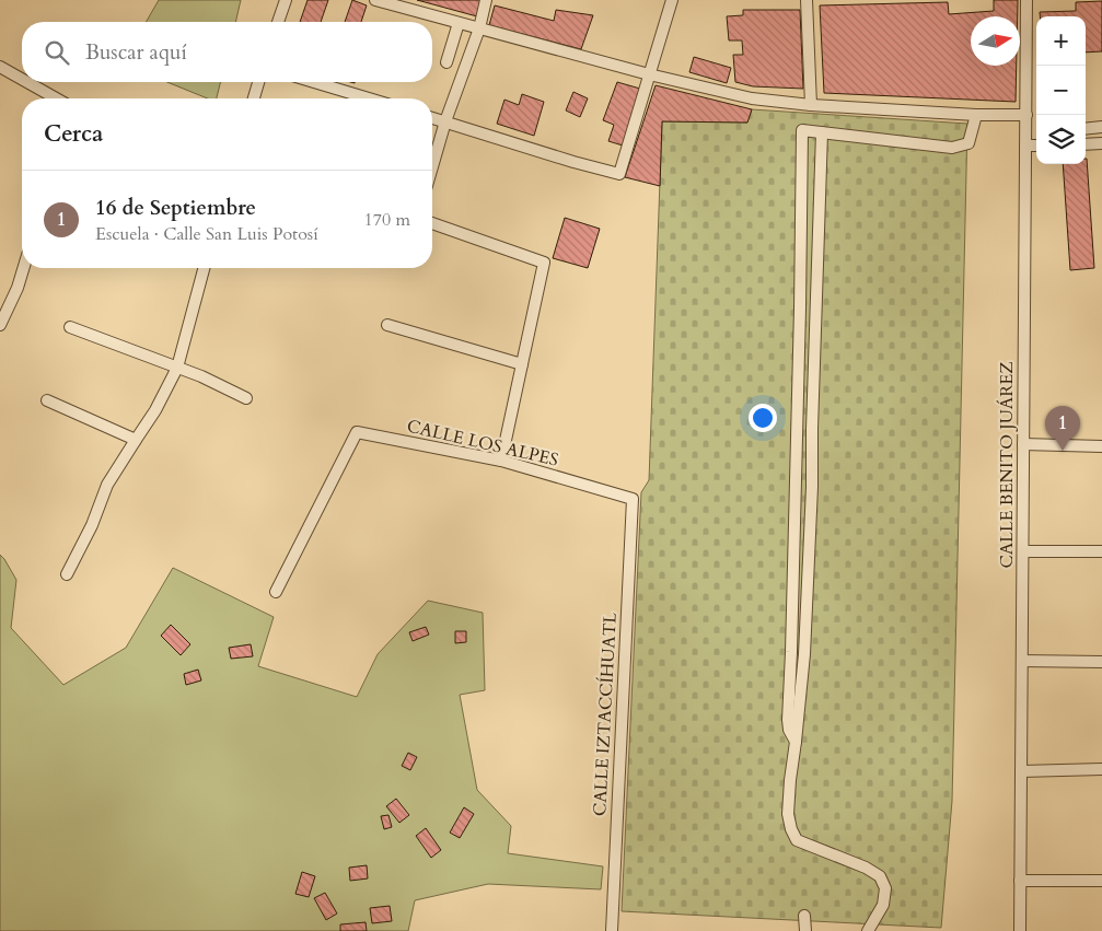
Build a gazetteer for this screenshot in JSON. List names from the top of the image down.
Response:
{
  "streets": {
    "street": ["CALLE LOS ALPES", "CALLE BENITO JUÁREZ", "CALLE IZTACCÍHUATL"]
  },
  "crossings": [
    ["CALLE LOS ALPES", "CALLE IZTACCÍHUATL"]
  ],
  "north": "right",
  "page": {
    "map_buttons": ["+", "−"],
    "search": "Buscar aquí",
    "heading": "Cerca",
    "list": [
      {
        "mark": "1",
        "name": "16 de Septiembre",
        "note": "Escuela · Calle San Luis Potosí",
        "value": "170 m"
      }
    ],
    "pins": "1"
  }
}
